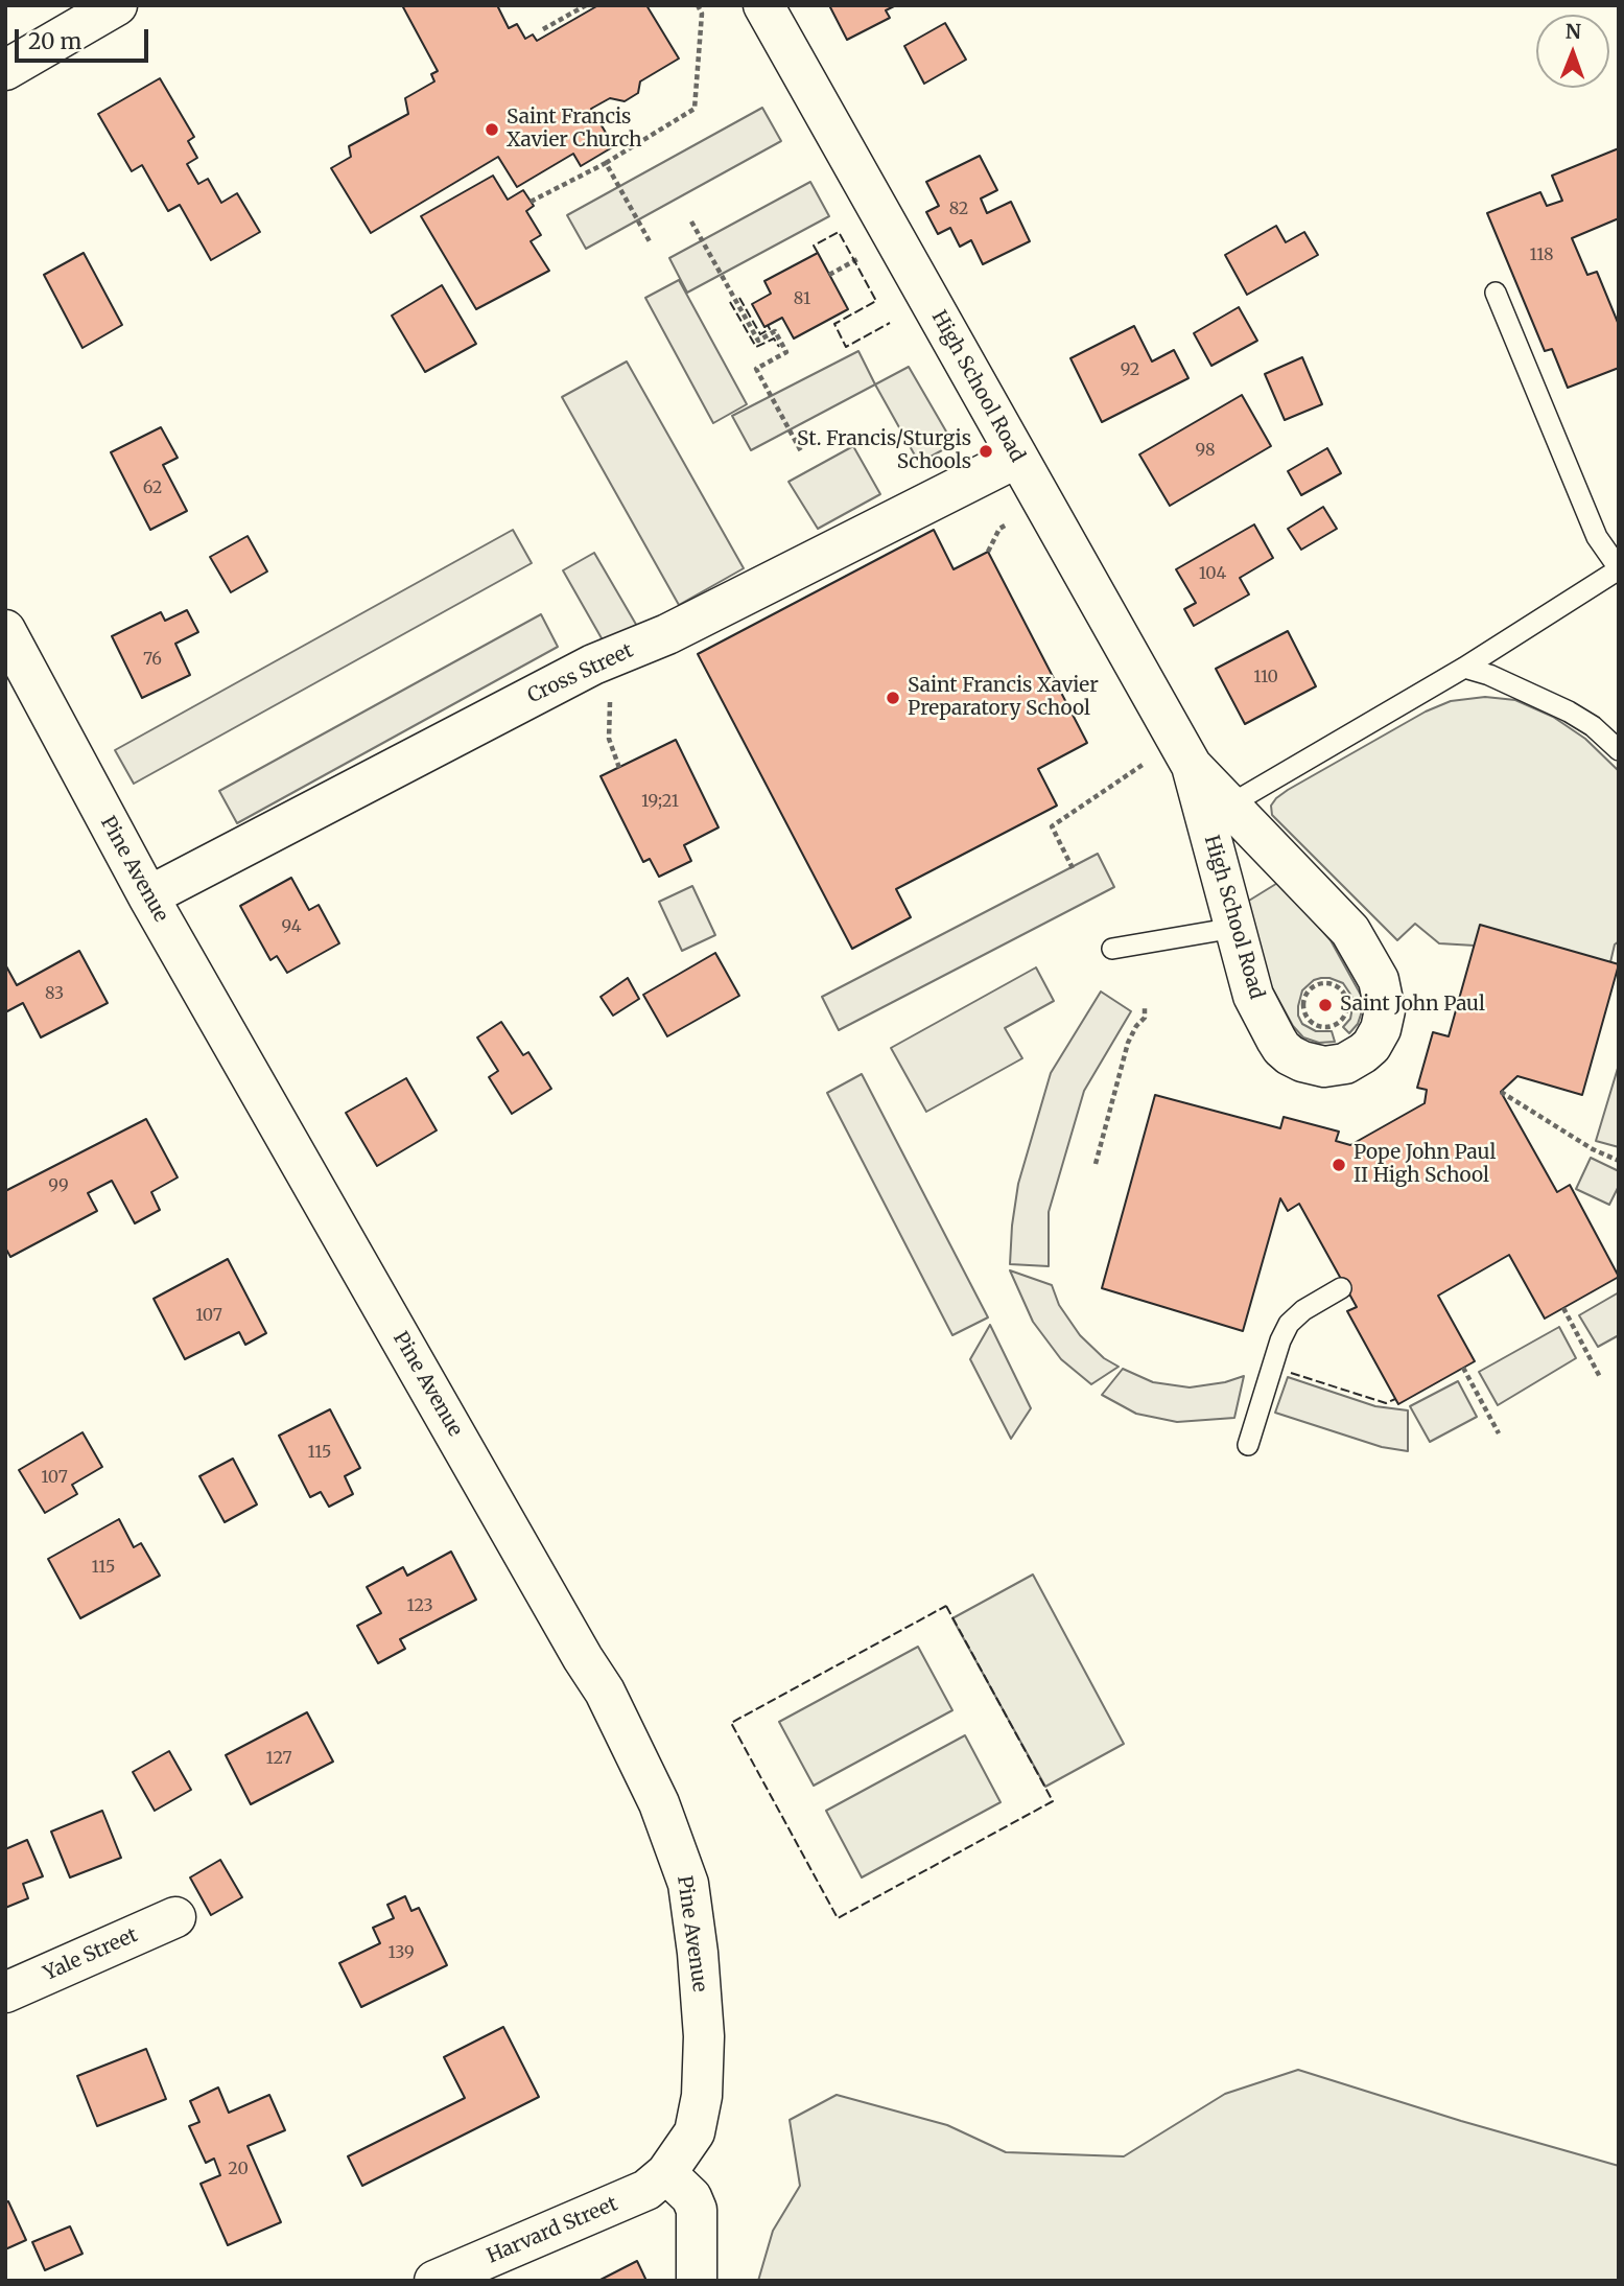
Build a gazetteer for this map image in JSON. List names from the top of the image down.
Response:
{
  "streets": {
    "street": [
      "High School Road",
      "Cross Street",
      "Pine Avenue",
      "Yale Street",
      "Harvard Street"
    ]
  },
  "crossings": [
    ["High School Road", "Cross Street"],
    ["Cross Street", "Pine Avenue"],
    ["Pine Avenue", "Harvard Street"]
  ],
  "places": [
    "Saint Francis Xavier Church",
    "St. Francis/Sturgis Schools",
    "Saint Francis Xavier Preparatory School",
    "Saint John Paul",
    "Pope John Paul II High School"
  ],
  "house_numbers": [
    "82",
    "118",
    "81",
    "92",
    "98",
    "62",
    "104",
    "76",
    "110",
    "19;21",
    "94",
    "83",
    "99",
    "107",
    "115",
    "107",
    "115",
    "123",
    "127",
    "139",
    "20"
  ],
  "scale_bar": "20 m",
  "north": "top"
}
